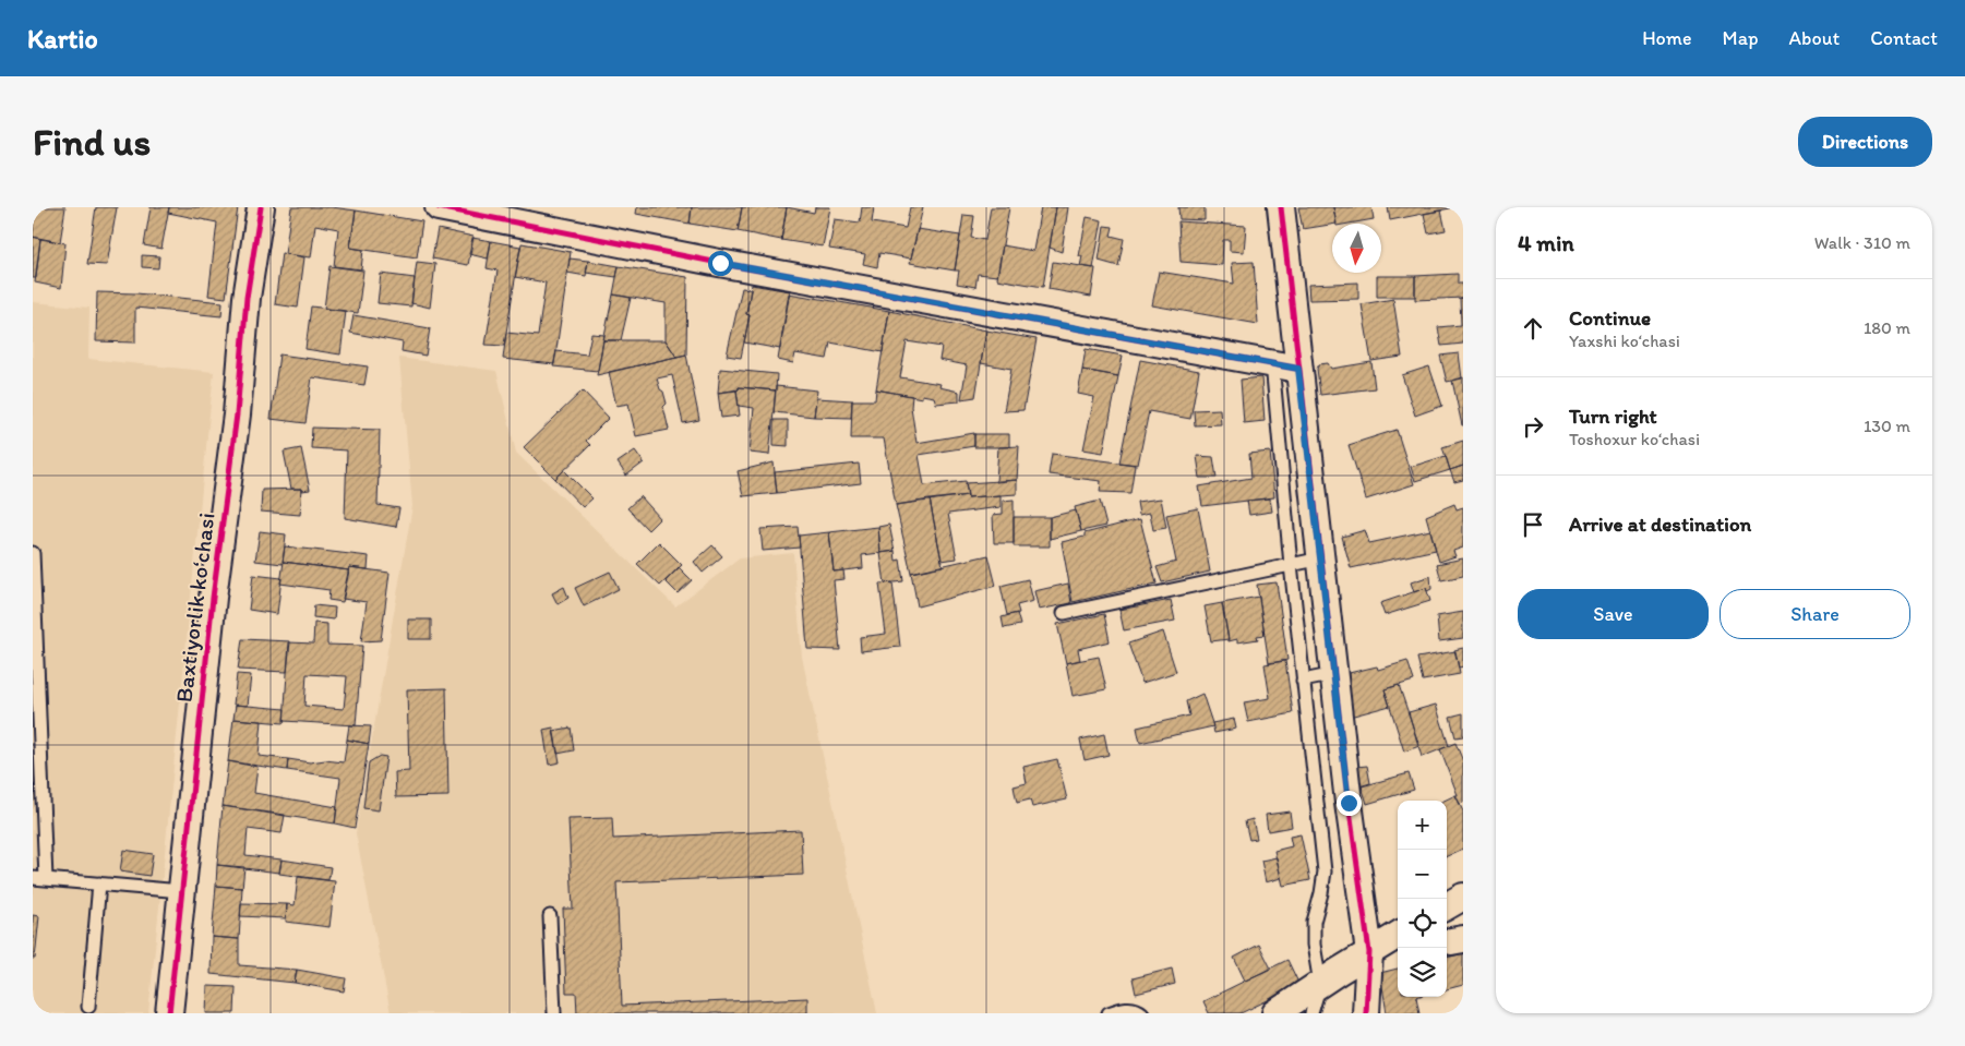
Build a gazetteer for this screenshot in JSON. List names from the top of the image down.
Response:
{
  "streets": {
    "street": ["Baxtiyorlik koʻchasi"]
  },
  "north": "bottom",
  "page": {
    "header": "Kartio",
    "nav": [
      "Home",
      "Map",
      "About",
      "Contact"
    ],
    "buttons": [
      "Directions",
      ["Save", "Share"]
    ],
    "title": "Find us",
    "heading": ["4 min", "Walk · 310 m"],
    "list": [
      ["Continue", "Yaxshi koʻchasi", "180 m"],
      ["Turn right", "Toshoxur koʻchasi", "130 m"],
      "Arrive at destination"
    ],
    "map_buttons": ["+", "−"]
  }
}
